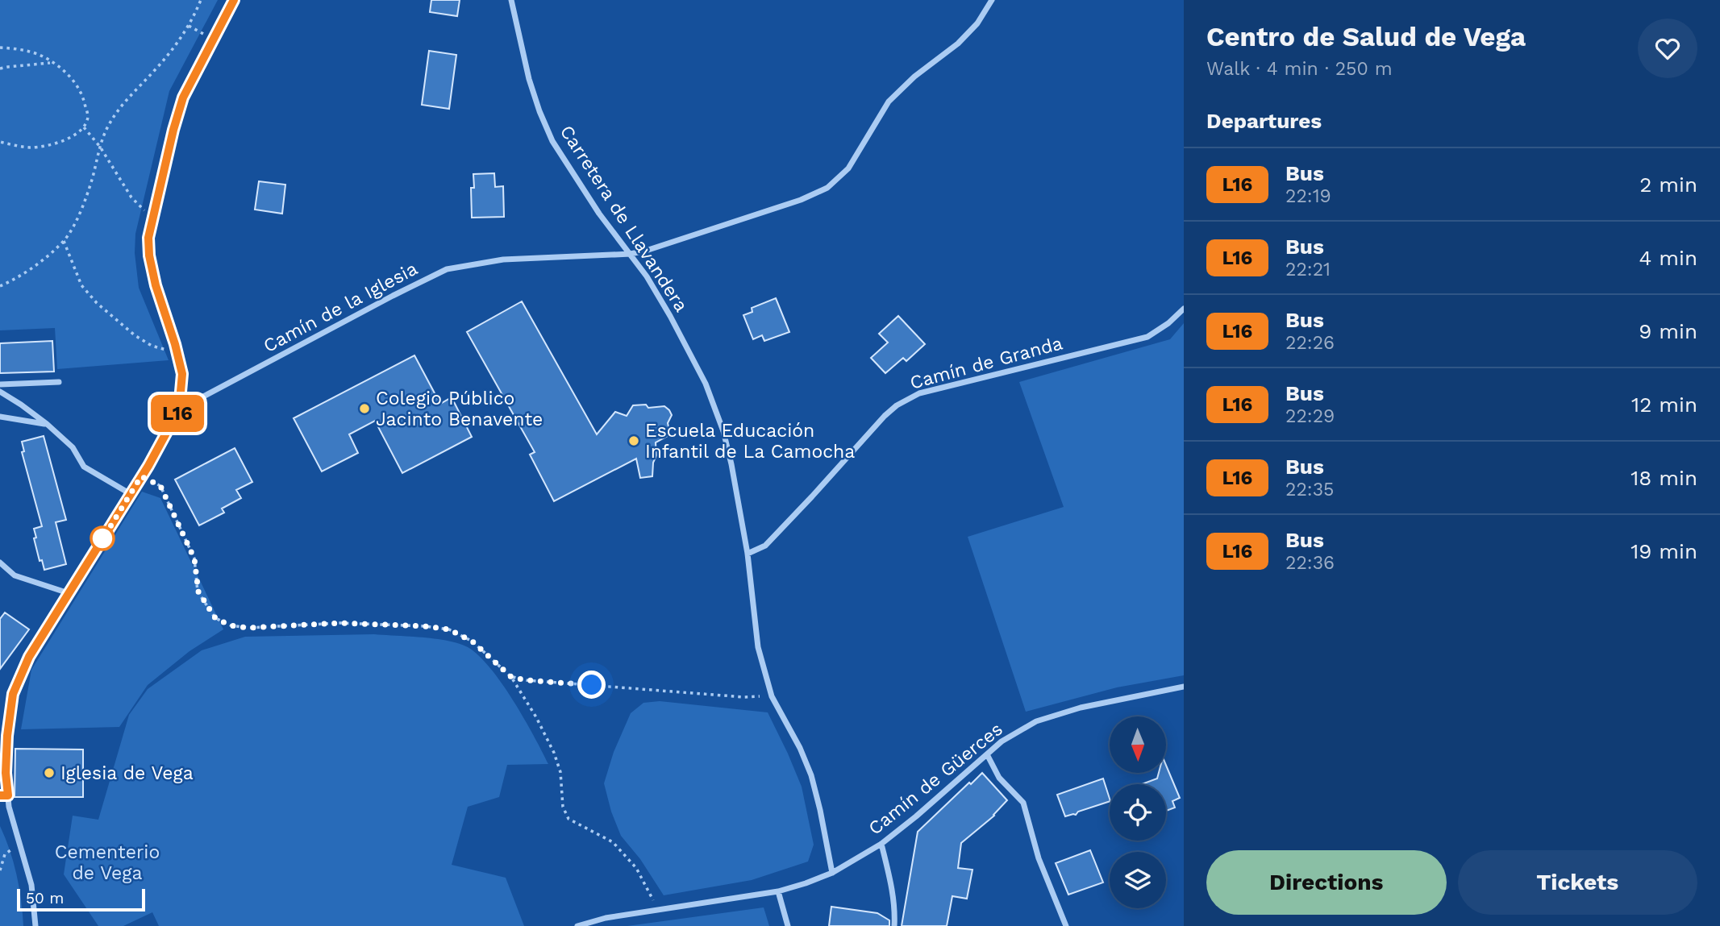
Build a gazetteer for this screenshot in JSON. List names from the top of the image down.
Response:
{
  "streets": {
    "street": [
      "Carretera de Llavandera",
      "Camín de la Iglesia",
      "Camín de Granda",
      "Camín de Güerces"
    ]
  },
  "crossings": [
    ["Carretera de Llavandera", "Camín de la Iglesia"],
    ["Carretera de Llavandera", "Camín de Granda"],
    ["Carretera de Llavandera", "Camín de Güerces"]
  ],
  "parks": ["Cementerio de Vega"],
  "places": ["Colegio Público Jacinto Benavente", "Escuela Educación Infantil de La Camocha", "Iglesia de Vega"],
  "lines": ["bus line L16"],
  "scale_bar": "50 m",
  "north": "bottom",
  "page": {
    "on_map": "L16",
    "heading": [
      ["Centro de Salud de Vega", "Walk · 4 min · 250 m"],
      "Departures"
    ],
    "list": [
      {
        "mark": "L16",
        "name": "Bus",
        "note": "22:19",
        "value": "2 min"
      },
      {
        "mark": "L16",
        "name": "Bus",
        "note": "22:21",
        "value": "4 min"
      },
      {
        "mark": "L16",
        "name": "Bus",
        "note": "22:26",
        "value": "9 min"
      },
      {
        "mark": "L16",
        "name": "Bus",
        "note": "22:29",
        "value": "12 min"
      },
      {
        "mark": "L16",
        "name": "Bus",
        "note": "22:35",
        "value": "18 min"
      },
      {
        "mark": "L16",
        "name": "Bus",
        "note": "22:36",
        "value": "19 min"
      }
    ],
    "buttons": ["Directions", "Tickets"],
    "scale": "50 m"
  }
}
